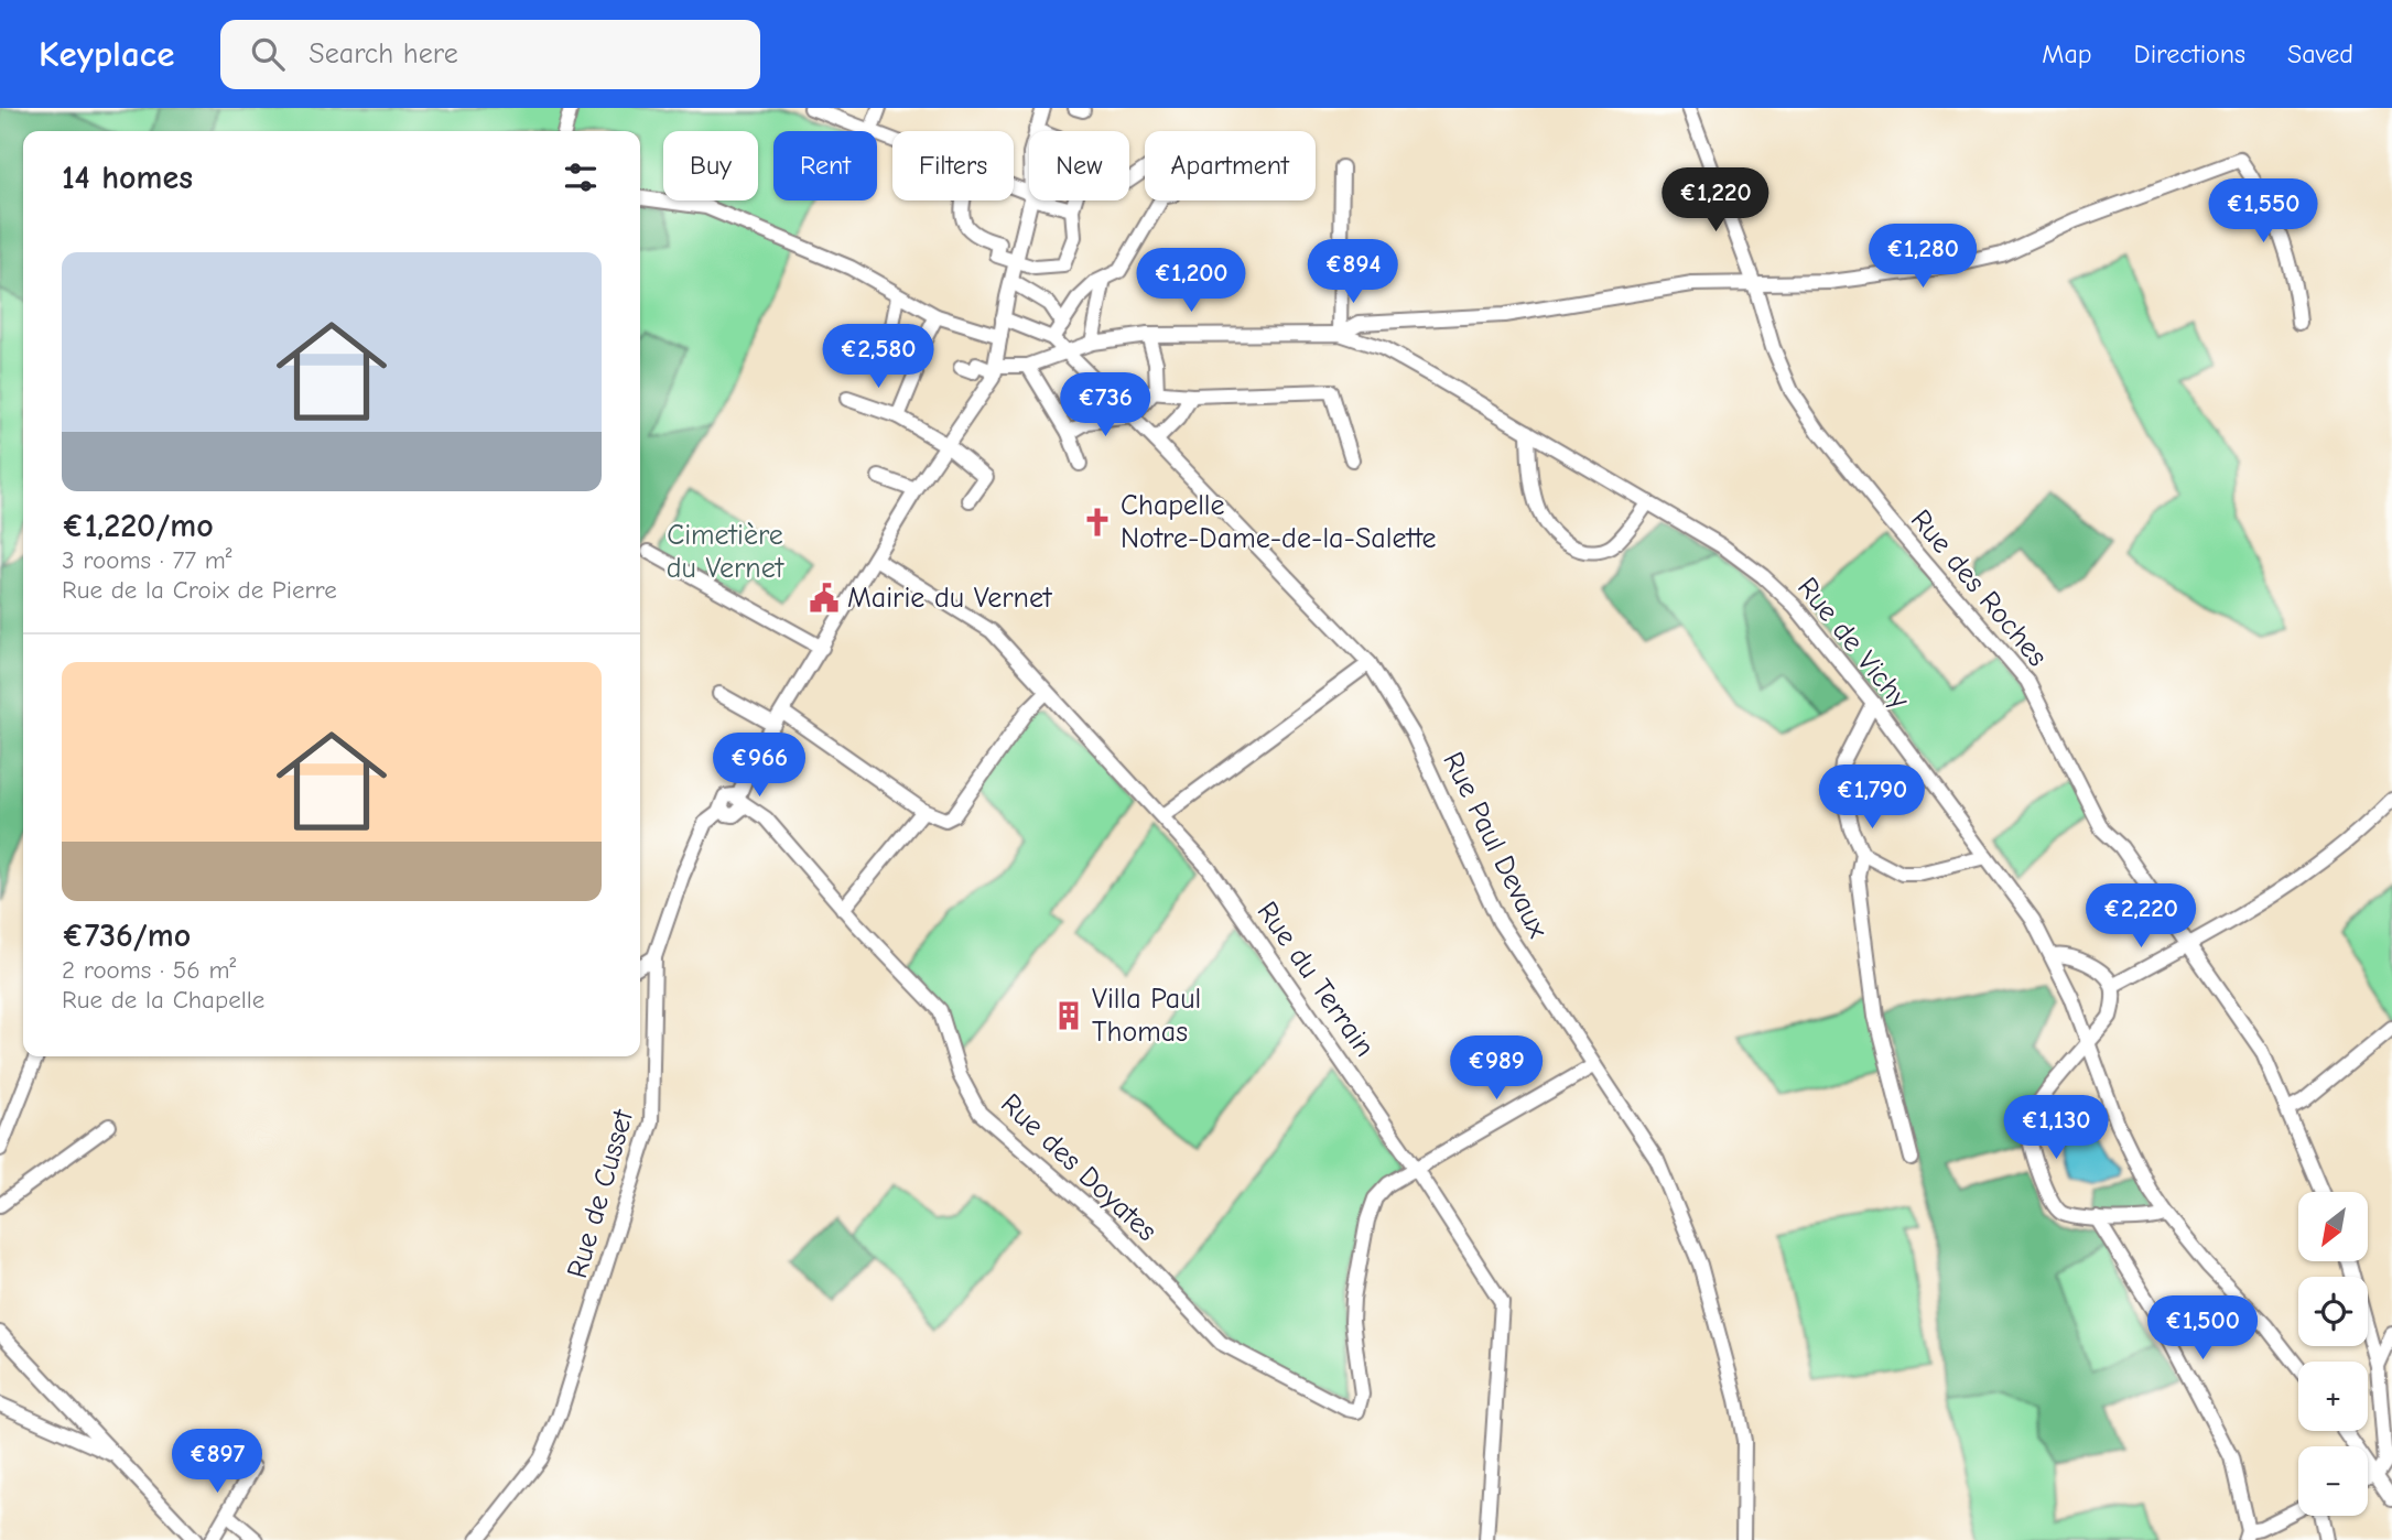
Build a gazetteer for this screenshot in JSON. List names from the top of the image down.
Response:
{
  "streets": {
    "street": [
      "Rue des Roches",
      "Rue de Vichy",
      "Rue Paul Devaux",
      "Rue du Terrain",
      "Rue des Doyates",
      "Rue de Cusset"
    ]
  },
  "crossings": [
    ["Rue de Vichy", "Rue Paul Devaux"],
    ["Rue du Terrain", "Rue des Doyates"],
    ["Rue du Terrain", "Rue de Cusset"],
    ["Rue des Doyates", "Rue de Cusset"]
  ],
  "parks": ["Cimetière du Vernet"],
  "places": {
    "church": ["Chapelle Notre-Dame-de-la-Salette"],
    "public building": ["Mairie du Vernet"],
    "building": ["Villa Paul Thomas"]
  },
  "north": "bottom left",
  "page": {
    "header": "Keyplace",
    "search": "Search here",
    "nav": ["Map", "Directions", "Saved"],
    "chip": [
      "Buy",
      "Rent",
      "Filters",
      "New",
      "Apartment"
    ],
    "heading": "14 homes",
    "price": [
      "€1,220",
      "€1,550",
      "€1,280",
      "€894",
      "€1,200",
      "€2,580",
      "€736",
      "€966",
      "€1,790",
      "€2,220",
      "€989",
      "€1,130",
      "€1,500",
      "€897"
    ],
    "list": [
      {
        "name": "€1,220/mo",
        "note": "3 rooms · 77 m² · Rue de la Croix de Pierre"
      },
      {
        "name": "€736/mo",
        "note": "2 rooms · 56 m² · Rue de la Chapelle"
      }
    ],
    "map_buttons": ["+", "−"]
  }
}
